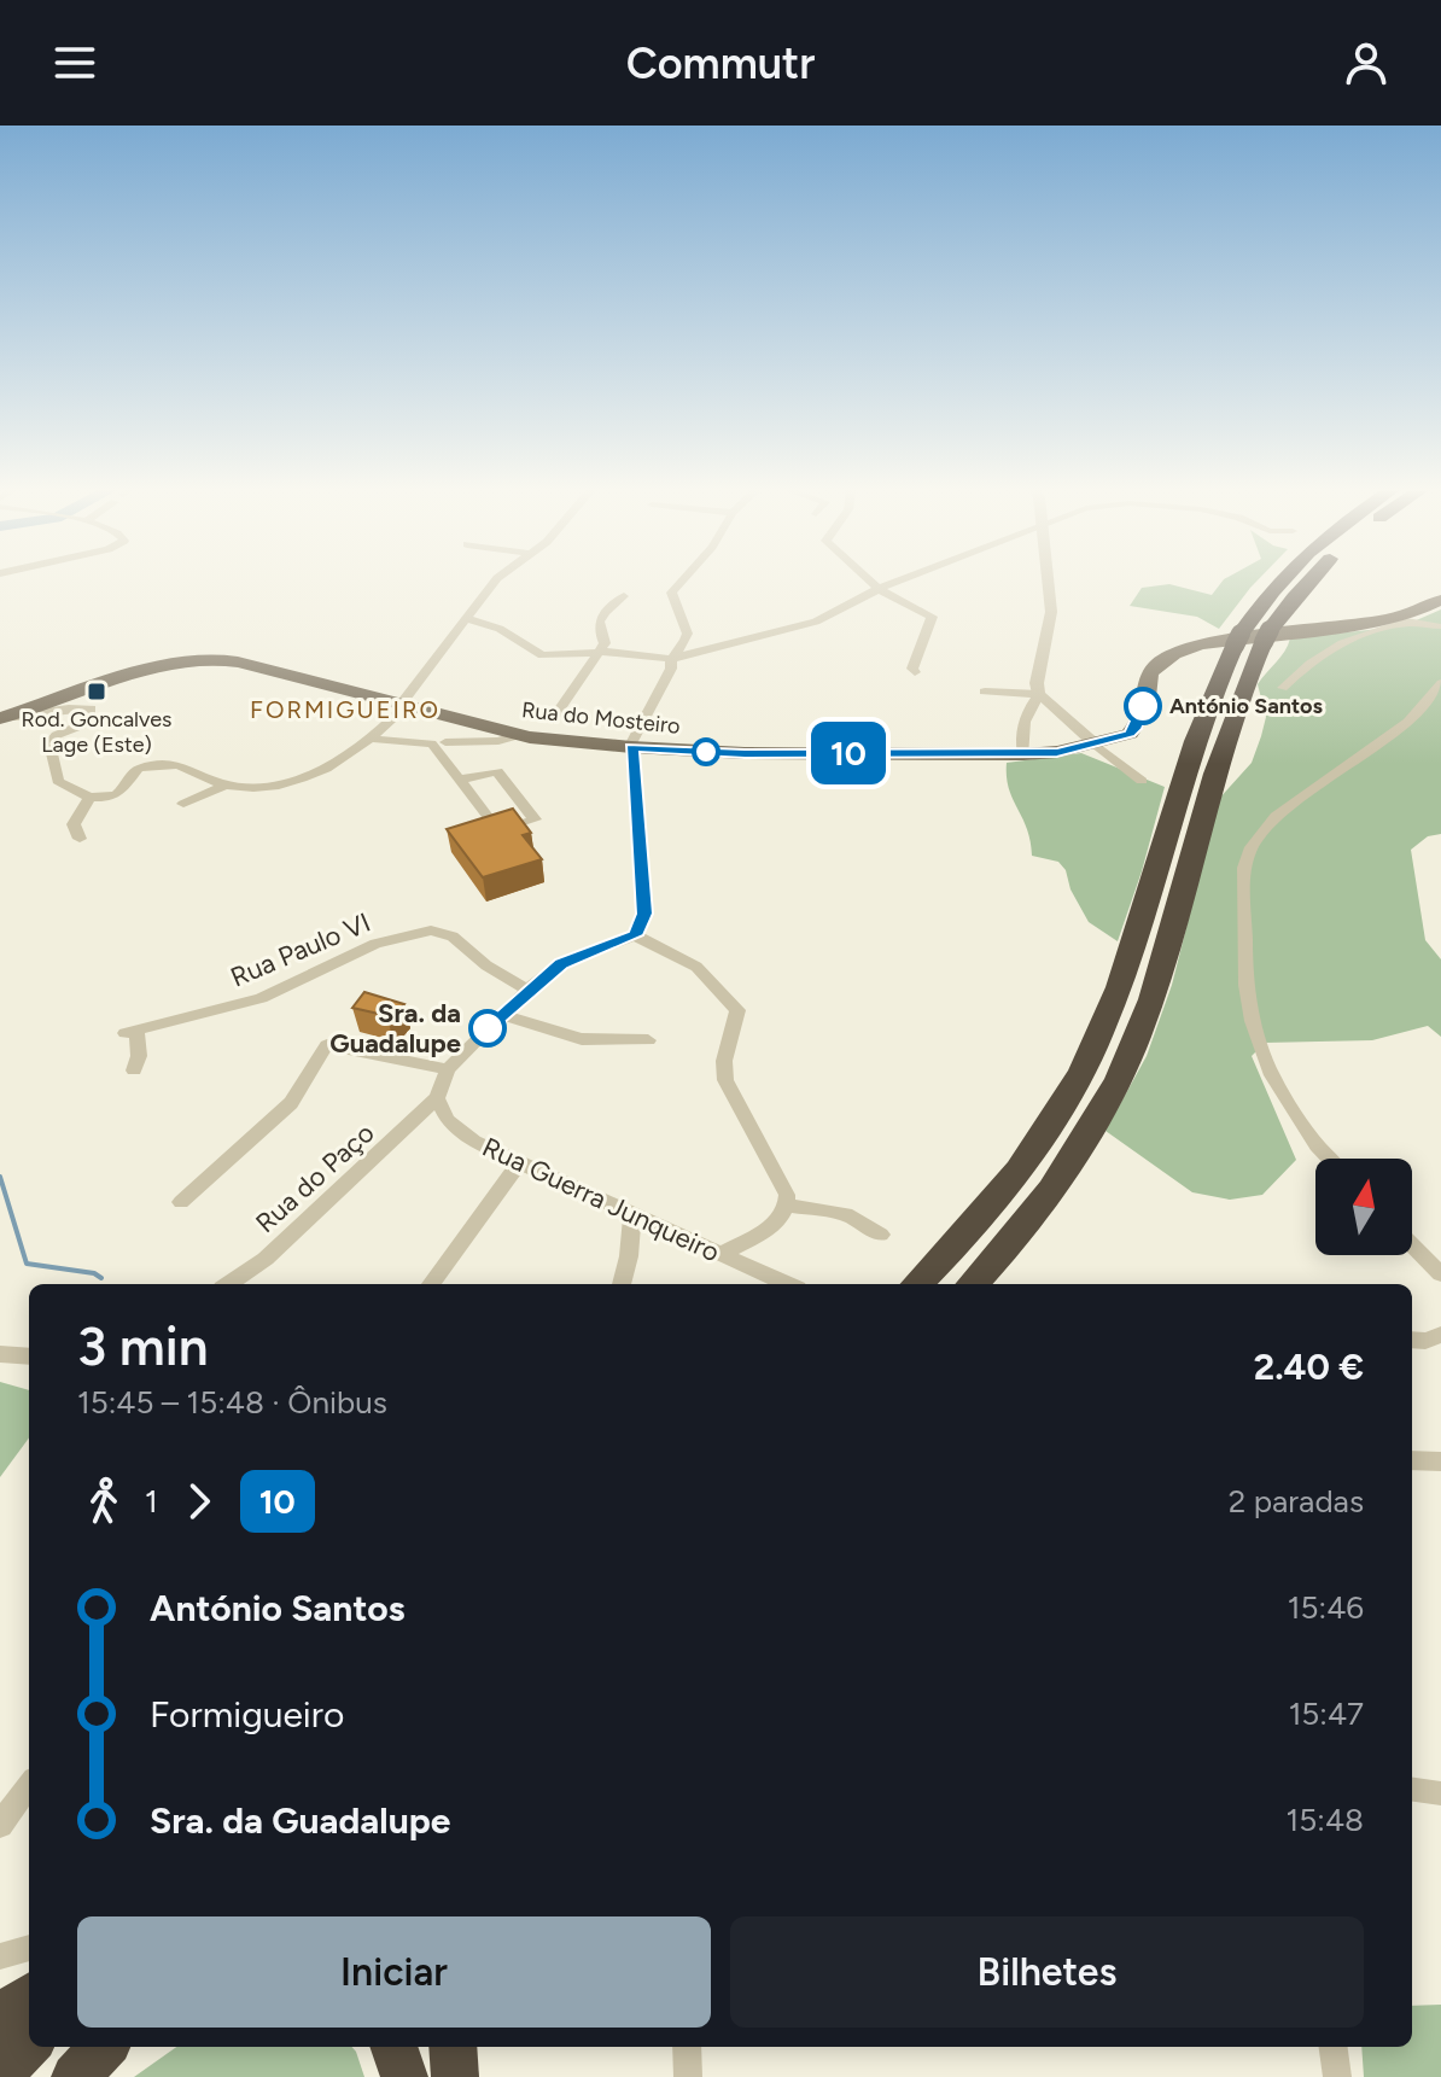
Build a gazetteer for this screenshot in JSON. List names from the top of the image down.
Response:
{
  "streets": {
    "main road": ["Rua do Mosteiro"],
    "street": ["Rua Paulo VI", "Rua do Paço", "Rua Guerra Junqueiro"]
  },
  "crossings": [
    ["Rua do Paço", "Rua Guerra Junqueiro"]
  ],
  "districts": ["FORMIGUEIRO"],
  "places": {
    "transit": ["Rod. Goncalves Lage (Este)"],
    "other": ["António Santos", "Sra. da Guadalupe"]
  },
  "lines": ["bus line 10"],
  "north": "top",
  "page": {
    "header": "Commutr",
    "on_map": "10",
    "heading": ["3 min", "15:45 – 15:48 · Ônibus", "2.40 €"],
    "legs": ["1", "10", "2 paradas"],
    "list": [
      {
        "name": "António Santos",
        "value": "15:46"
      },
      {
        "name": "Formigueiro",
        "value": "15:47"
      },
      {
        "name": "Sra. da Guadalupe",
        "value": "15:48"
      }
    ],
    "buttons": ["Iniciar", "Bilhetes"]
  }
}
